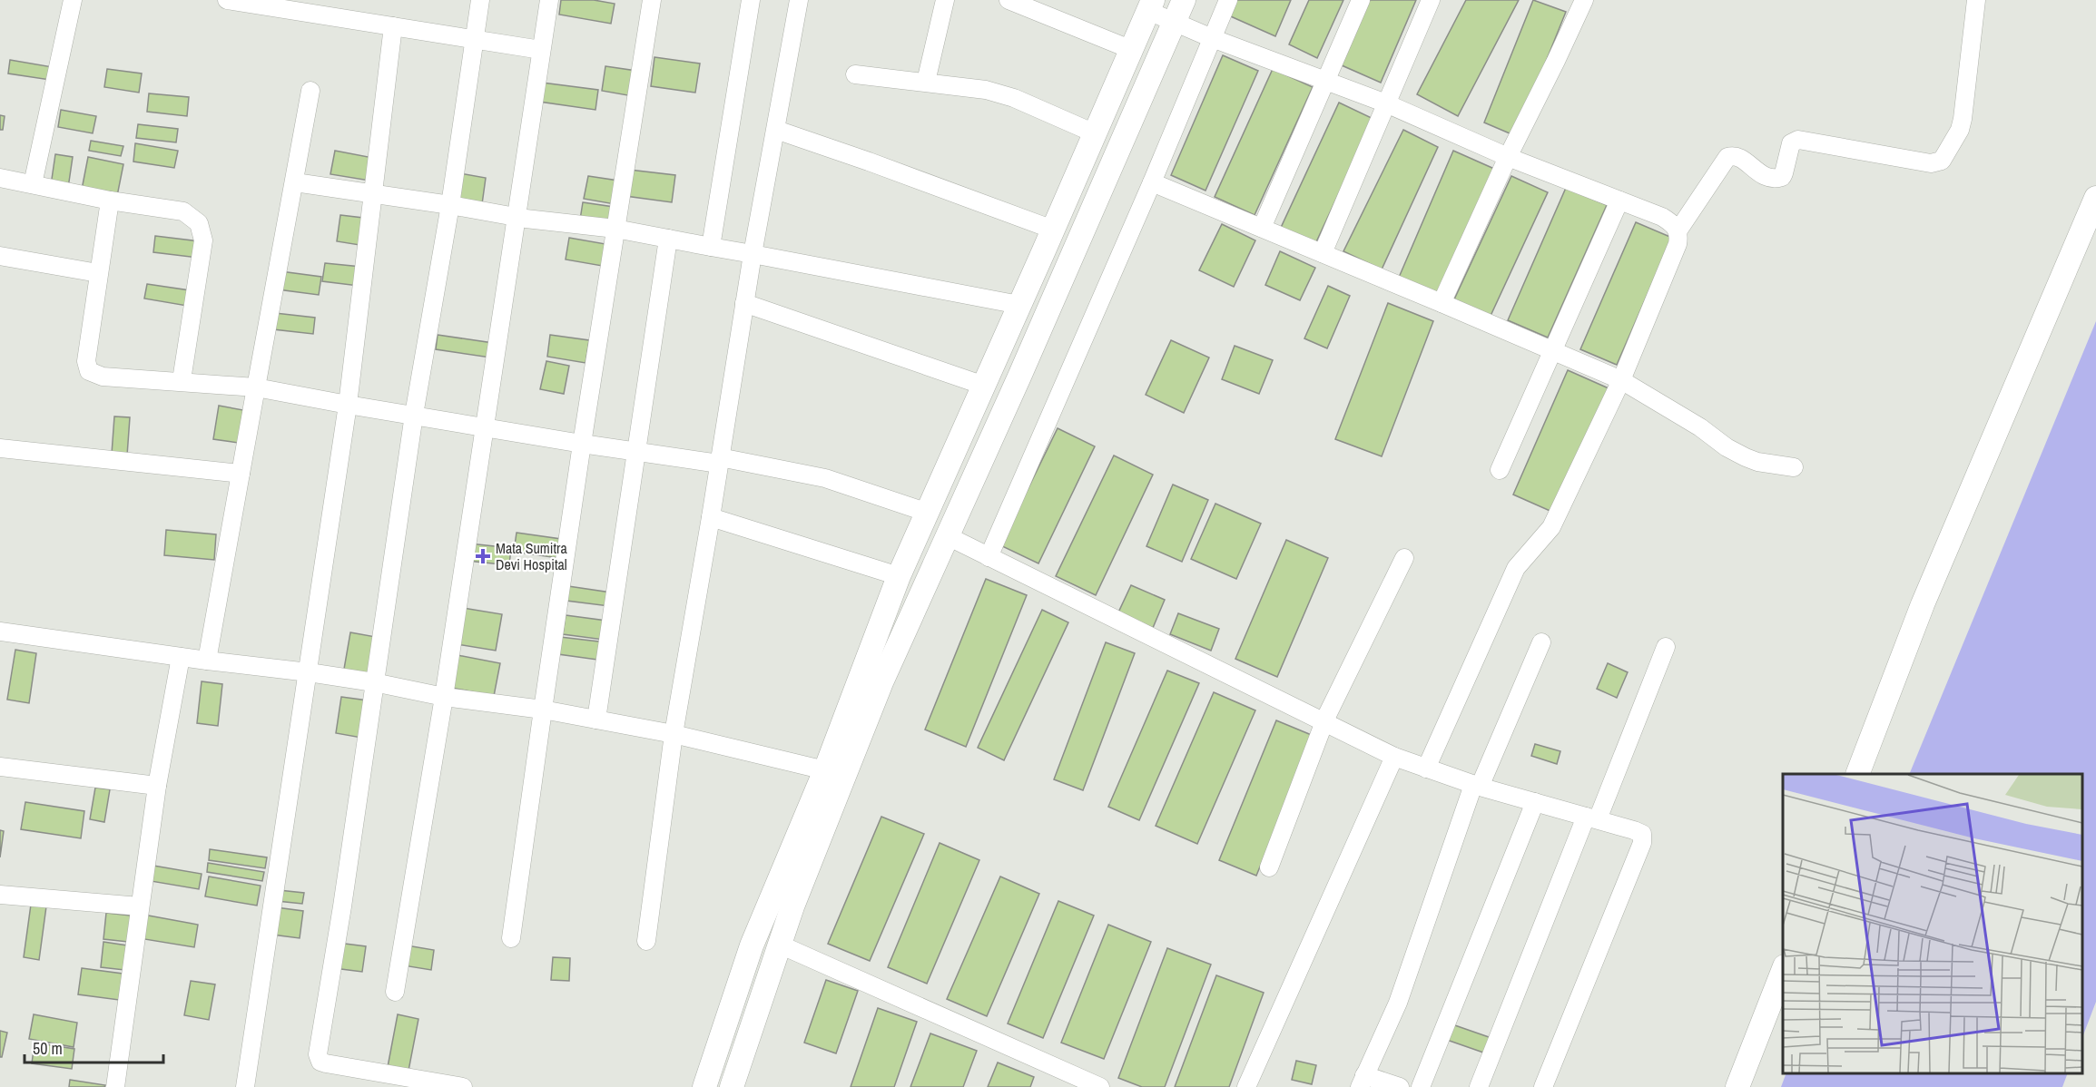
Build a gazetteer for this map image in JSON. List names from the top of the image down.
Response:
{
  "places": {
    "health": ["Mata Sumitra Devi Hospital"]
  },
  "scale_bar": "50 m"
}
